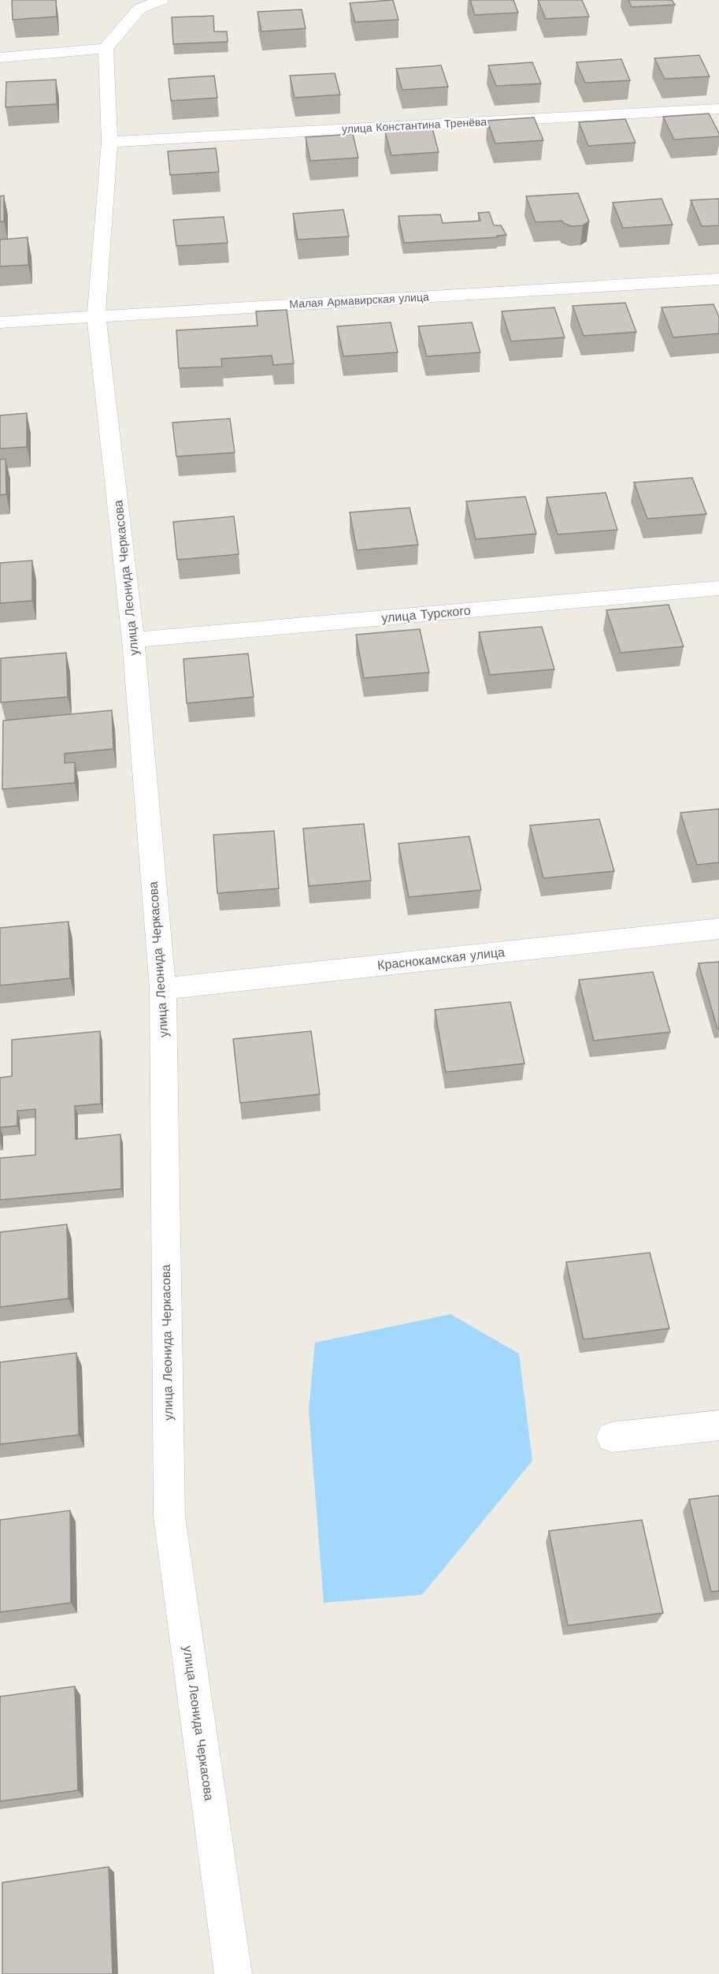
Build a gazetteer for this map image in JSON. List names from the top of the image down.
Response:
{
  "streets": {
    "street": [
      "улица Константина Тренёва",
      "Малая Армавирская улица",
      "улица Леонида Черкасова",
      "улица Турского",
      "Краснокамская улица"
    ]
  },
  "crossings": [
    ["улица Константина Тренёва", "улица Леонида Черкасова"],
    ["Малая Армавирская улица", "улица Леонида Черкасова"],
    ["улица Леонида Черкасова", "улица Турского"],
    ["улица Леонида Черкасова", "Краснокамская улица"]
  ]
}
